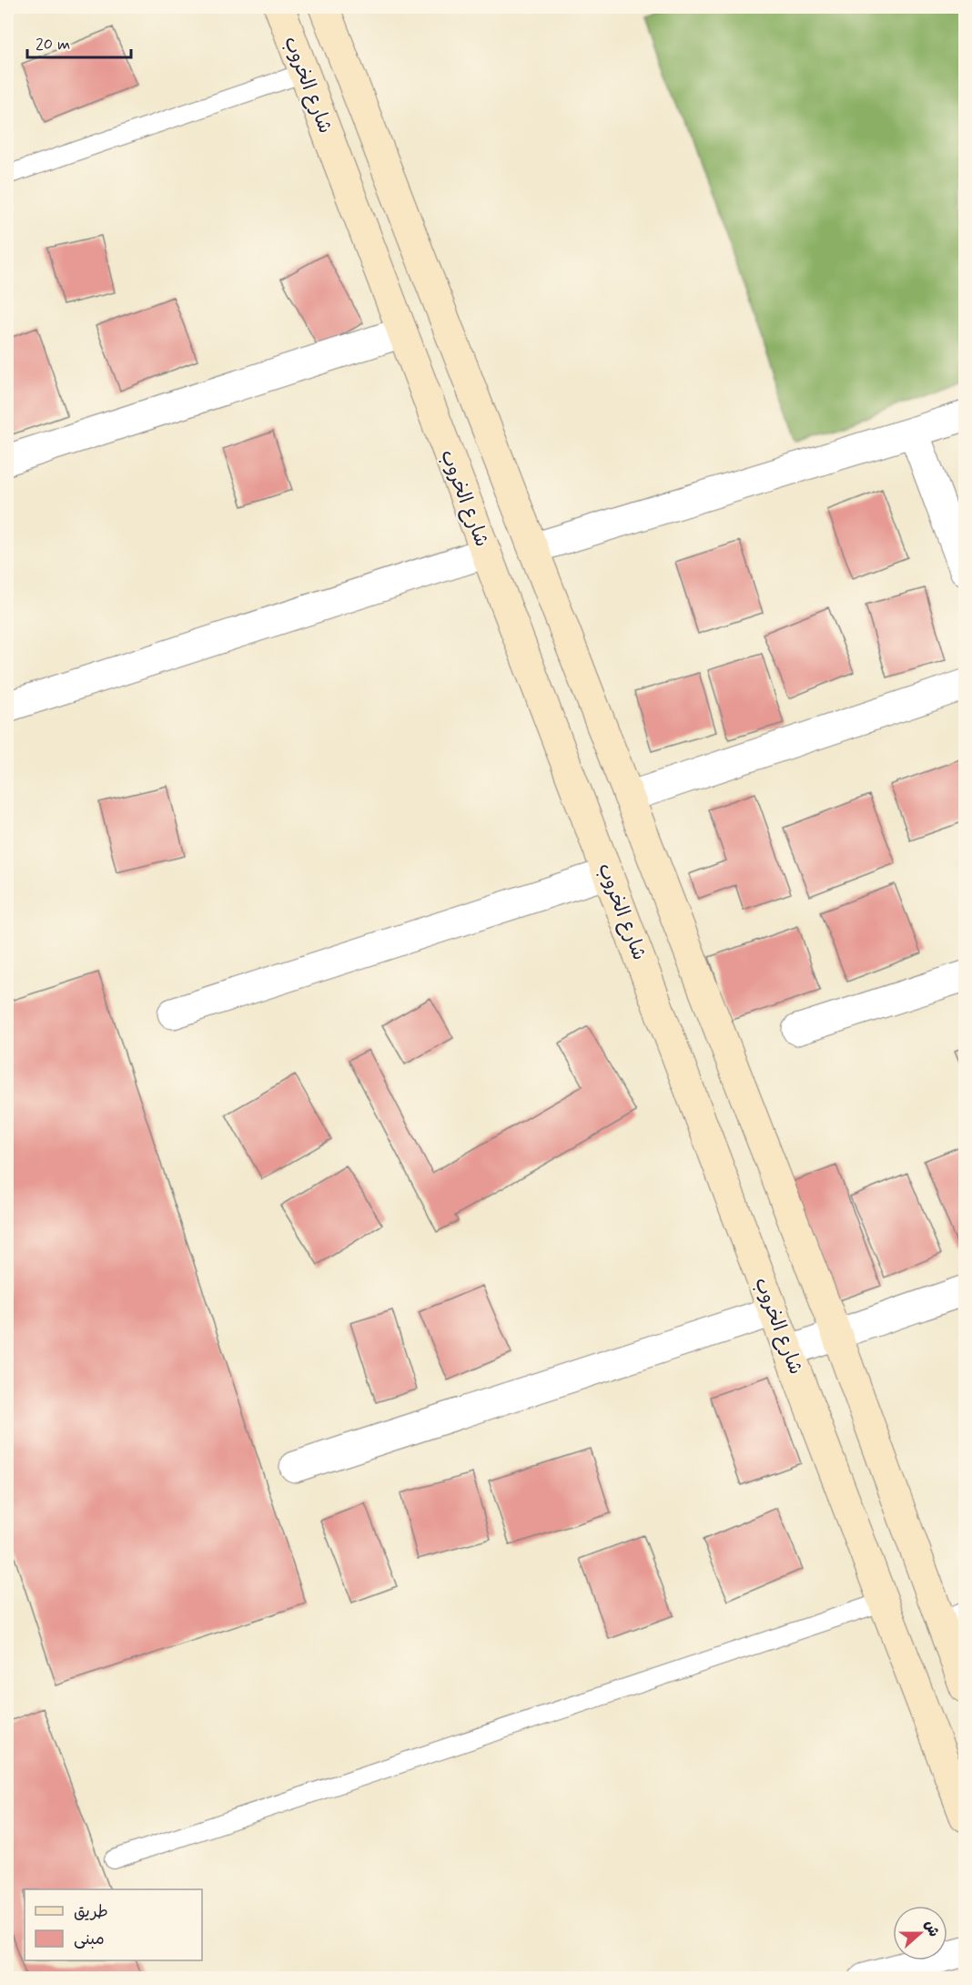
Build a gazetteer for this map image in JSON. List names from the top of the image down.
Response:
{
  "streets": {
    "main road": ["شارع الخروب"]
  },
  "legend": ["طريق", "مبنى"],
  "scale_bar": "20 m",
  "north": "right"
}
